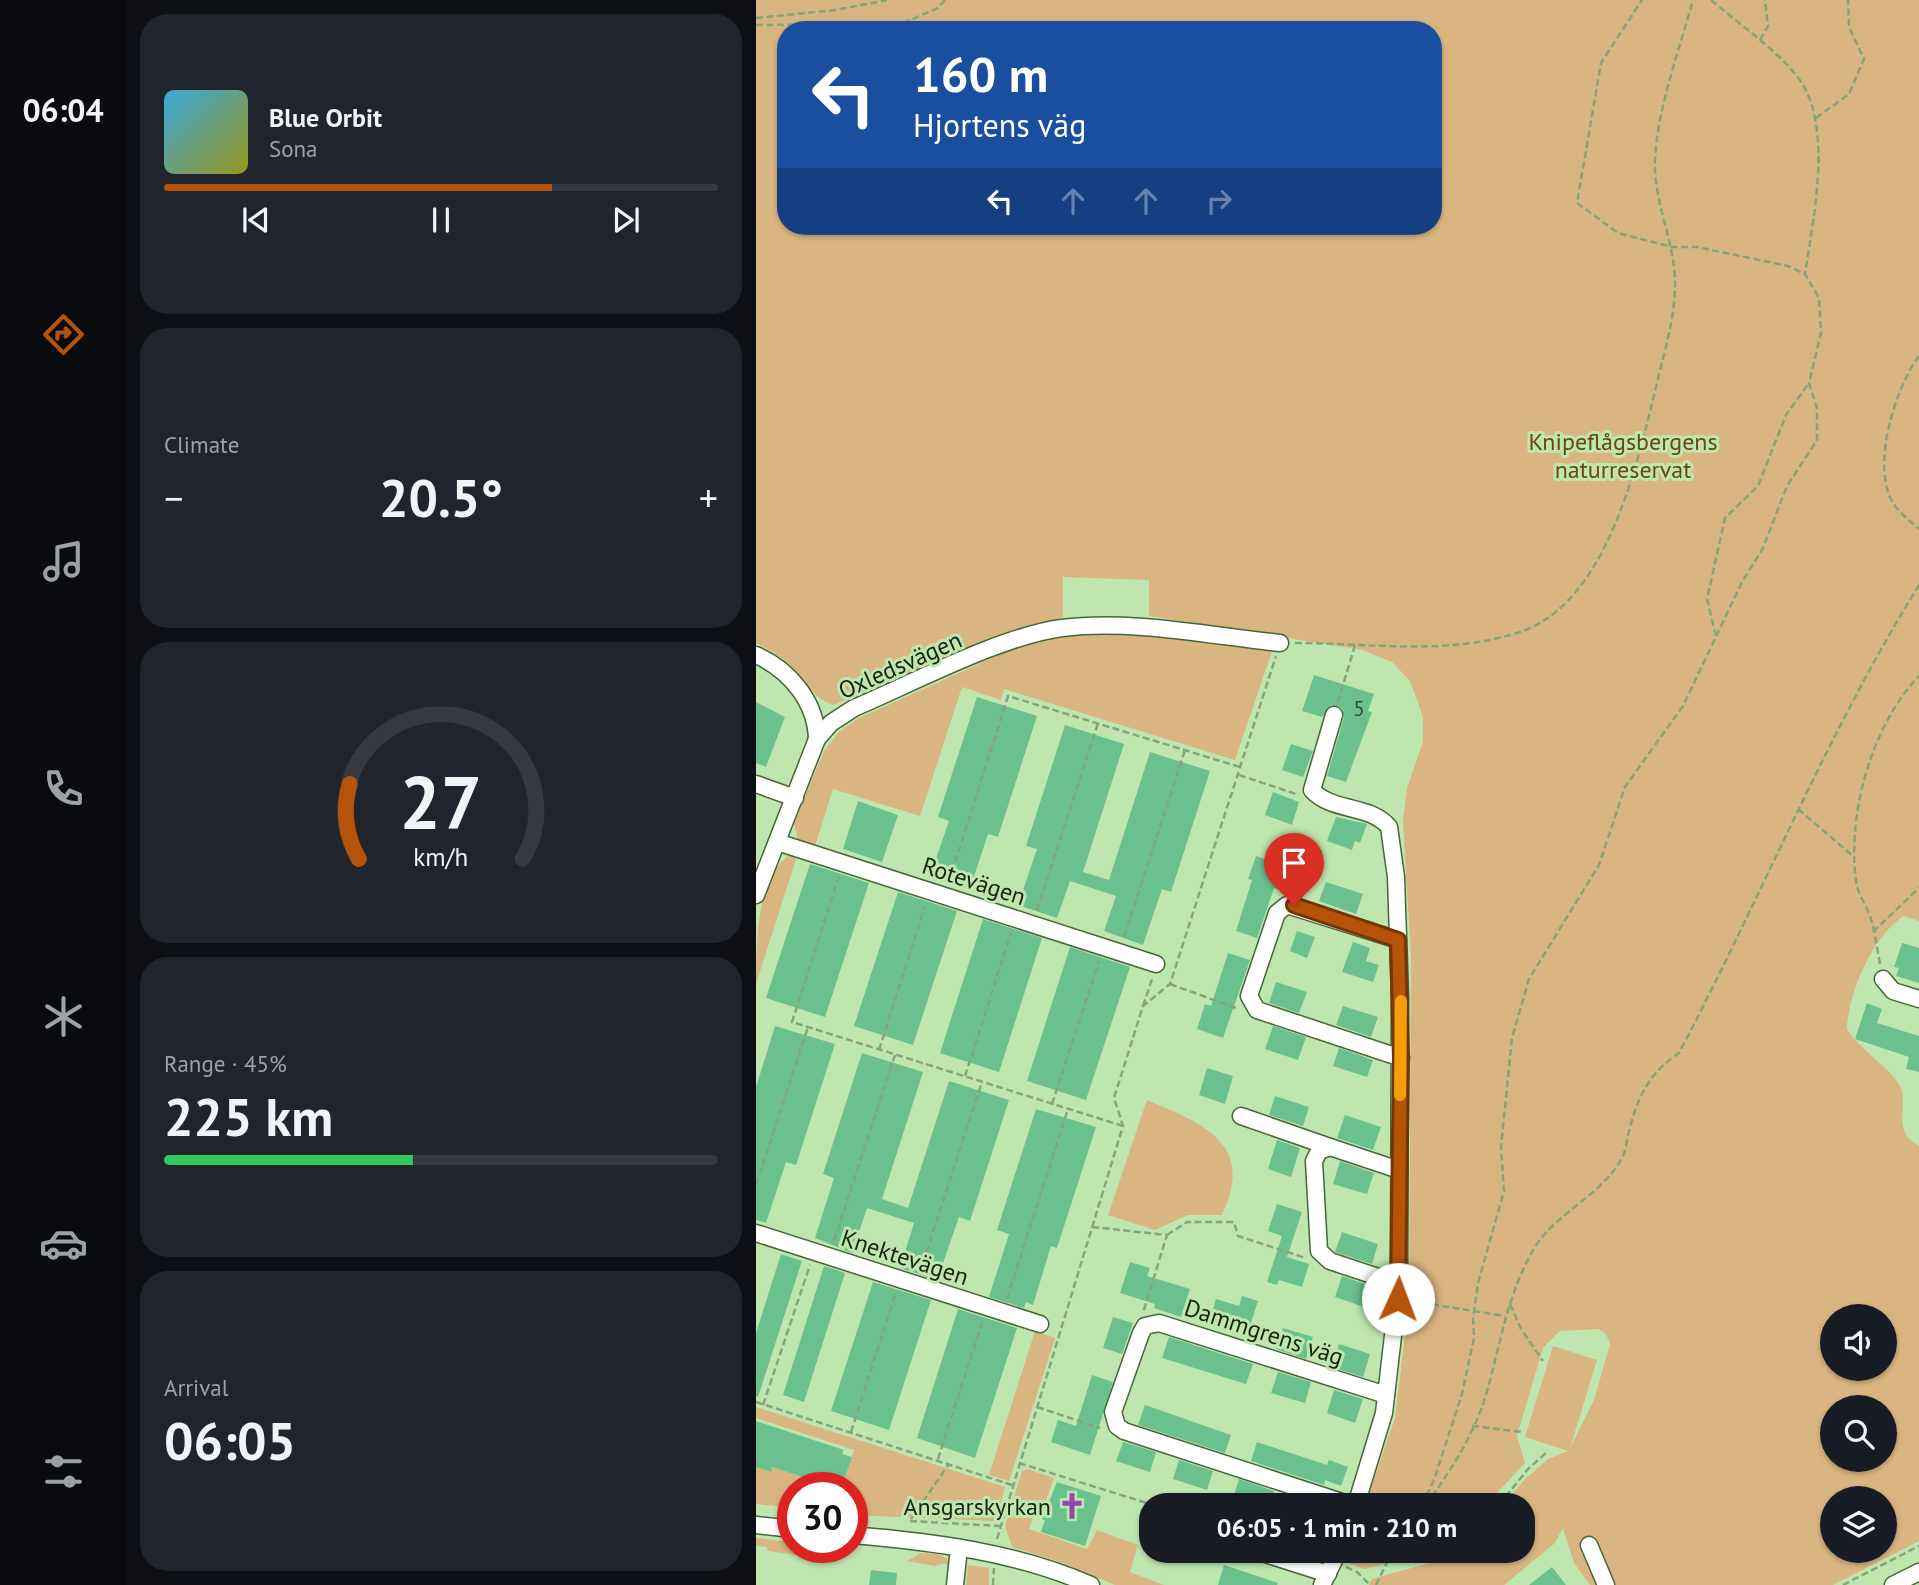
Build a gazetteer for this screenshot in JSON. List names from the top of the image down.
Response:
{
  "streets": {
    "street": [
      "Oxledsvägen",
      "Rotevägen",
      "Knektevägen",
      "Dammgrens väg"
    ]
  },
  "crossings": [
    ["Oxledsvägen", "Rotevägen"]
  ],
  "parks": ["Knipeflågsbergens naturreservat"],
  "places": {
    "church": ["Ansgarskyrkan"]
  },
  "house_numbers": ["5"],
  "page": {
    "tabs": "06:04",
    "turn": ["160 m", "Hjortens väg"],
    "song": ["Blue Orbit", "Sona"],
    "tile": [
      "Climate",
      ["Range · 45%", "225 km"],
      ["Arrival", "06:05"]
    ],
    "heat": ["−", "20.5°", "+"],
    "limit": "30",
    "trip": "06:05 · 1 min · 210 m",
    "gauge": ["27", "km/h"]
  }
}
